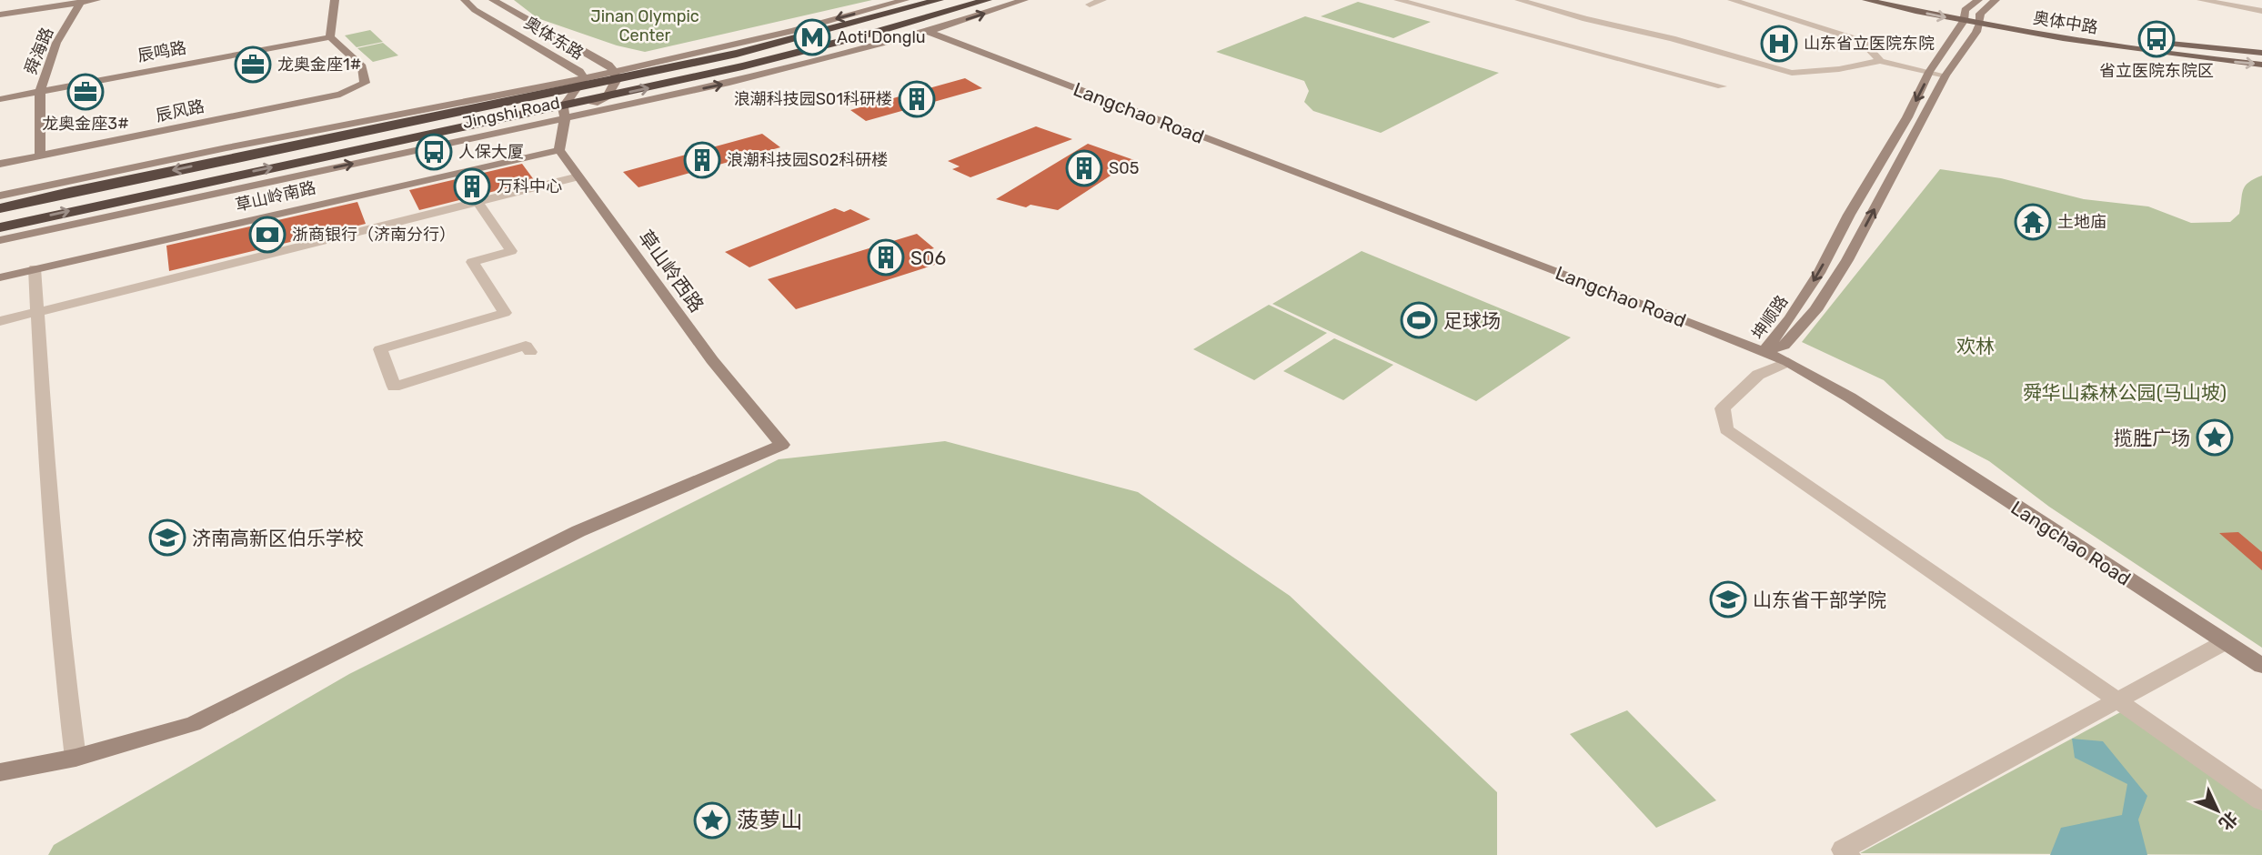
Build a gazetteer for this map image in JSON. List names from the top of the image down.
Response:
{
  "streets": {
    "highway": ["Jingshi Road"],
    "main road": ["奥体中路"],
    "street": [
      "奥体东路",
      "舜海路",
      "辰鸣路",
      "辰风路",
      "Langchao Road",
      "草山岭南路",
      "草山岭西路",
      "坤顺路"
    ]
  },
  "crossings": [
    ["奥体中路", "坤顺路"],
    ["奥体东路", "Jingshi Road"],
    ["舜海路", "辰鸣路"],
    ["舜海路", "辰风路"],
    ["辰鸣路", "辰风路"],
    ["Jingshi Road", "Langchao Road"],
    ["Langchao Road", "坤顺路"],
    ["草山岭南路", "草山岭西路"]
  ],
  "parks": ["Jinan Olympic Center", "欢林", "舜华山森林公园(马山坡)"],
  "places": {
    "metro station": ["Aoti Donglu"],
    "bus stop": ["省立医院东院区", "人保大厦"],
    "hospital": ["山东省立医院东院"],
    "office": ["龙奥金座1#", "龙奥金座3#"],
    "building": [
      "浪潮科技园S01科研楼",
      "浪潮科技园S02科研楼",
      "S05",
      "万科中心",
      "S06"
    ],
    "temple": ["土地庙"],
    "bank": ["浙商银行（济南分行）"],
    "sports": ["足球场"],
    "place": ["揽胜广场", "菠萝山"],
    "school or university": ["济南高新区伯乐学校", "山东省干部学院"]
  },
  "north": "bottom right"
}
